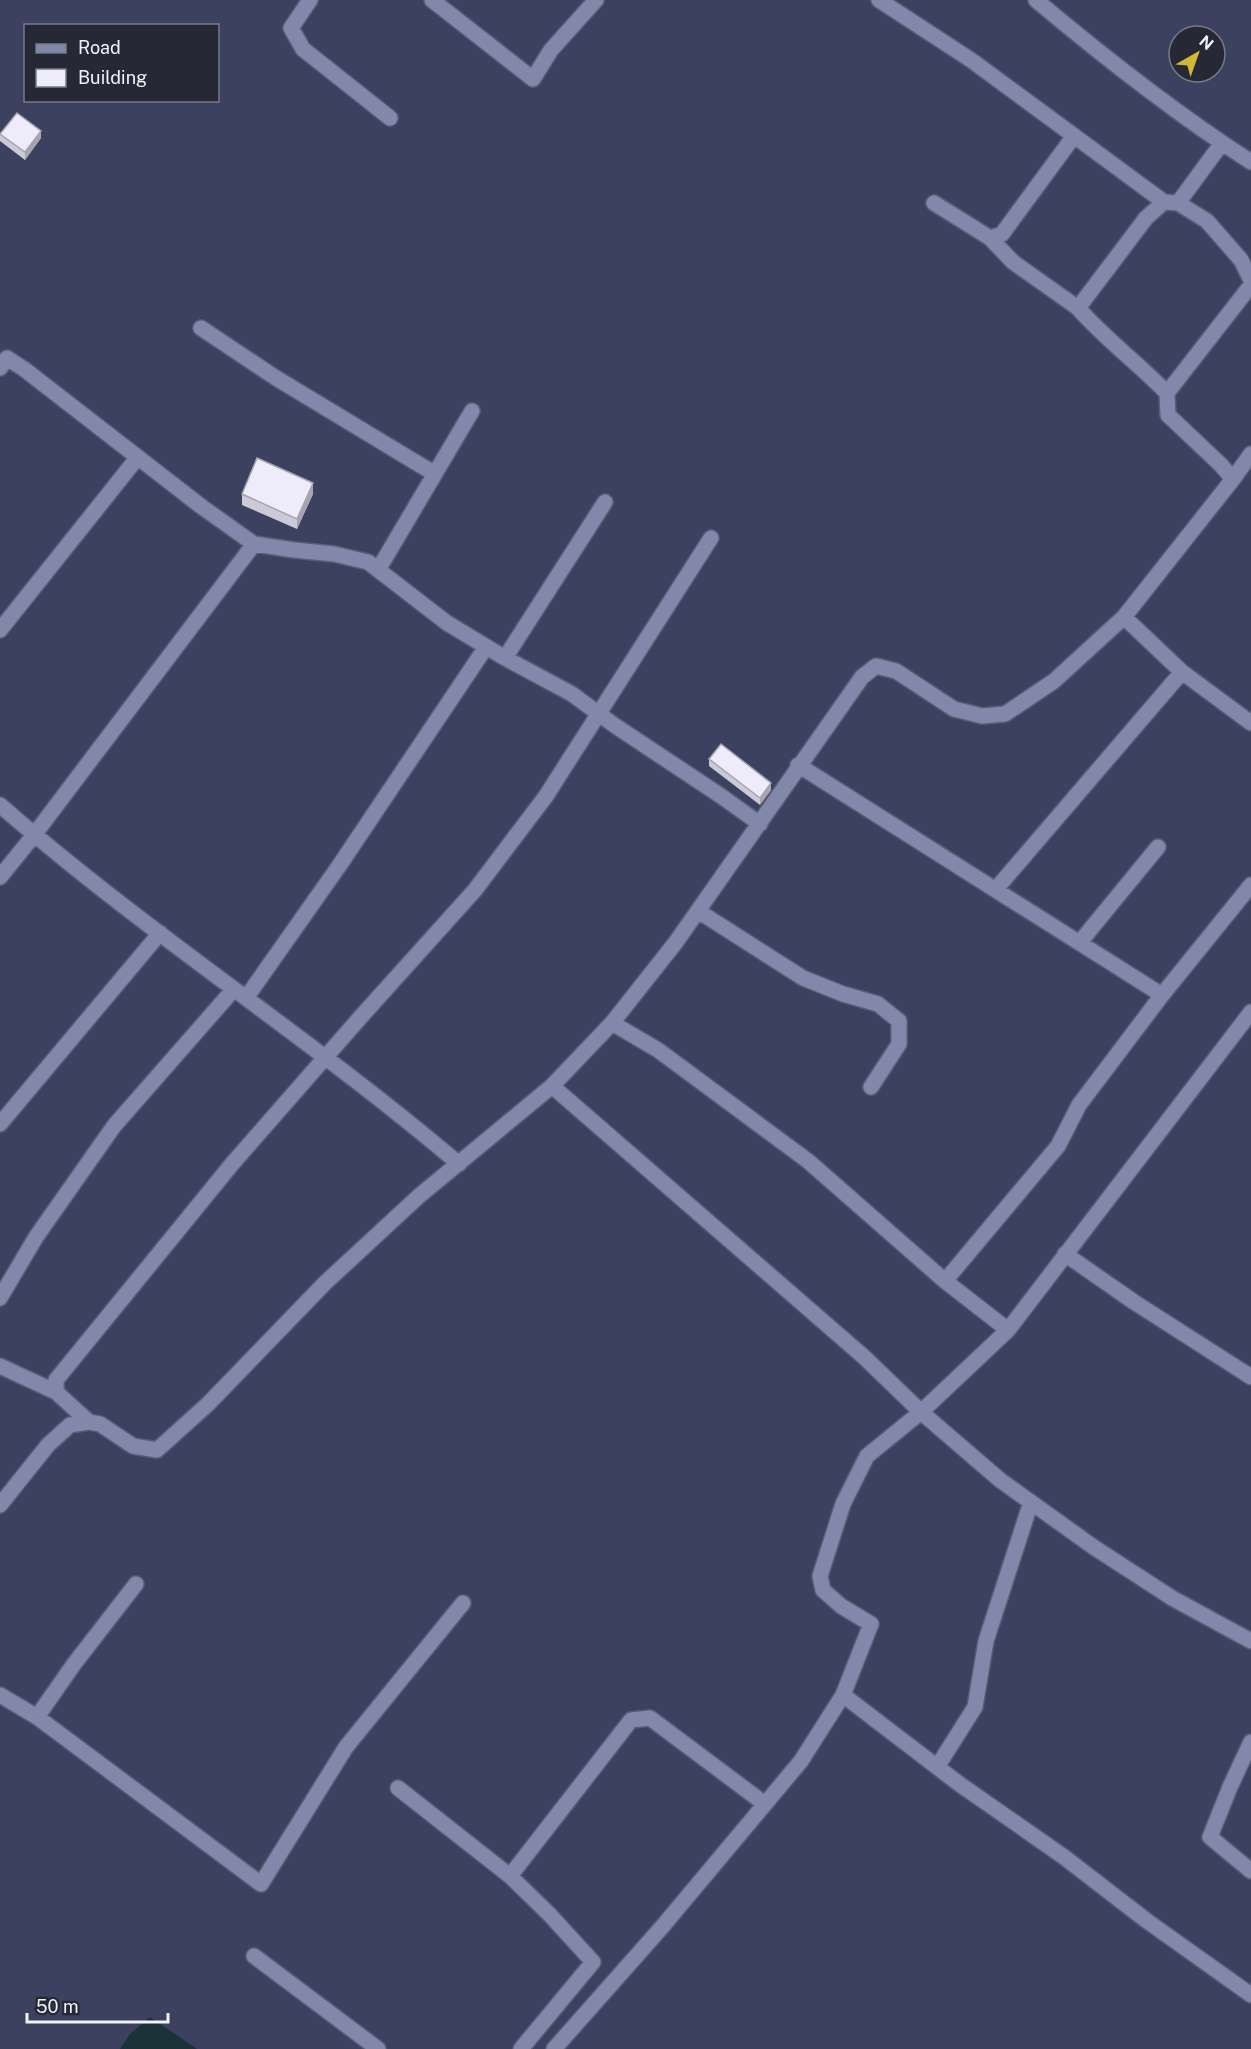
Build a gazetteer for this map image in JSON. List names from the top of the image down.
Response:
{
  "legend": ["Road", "Building"],
  "scale_bar": "50 m",
  "north": "top right"
}
